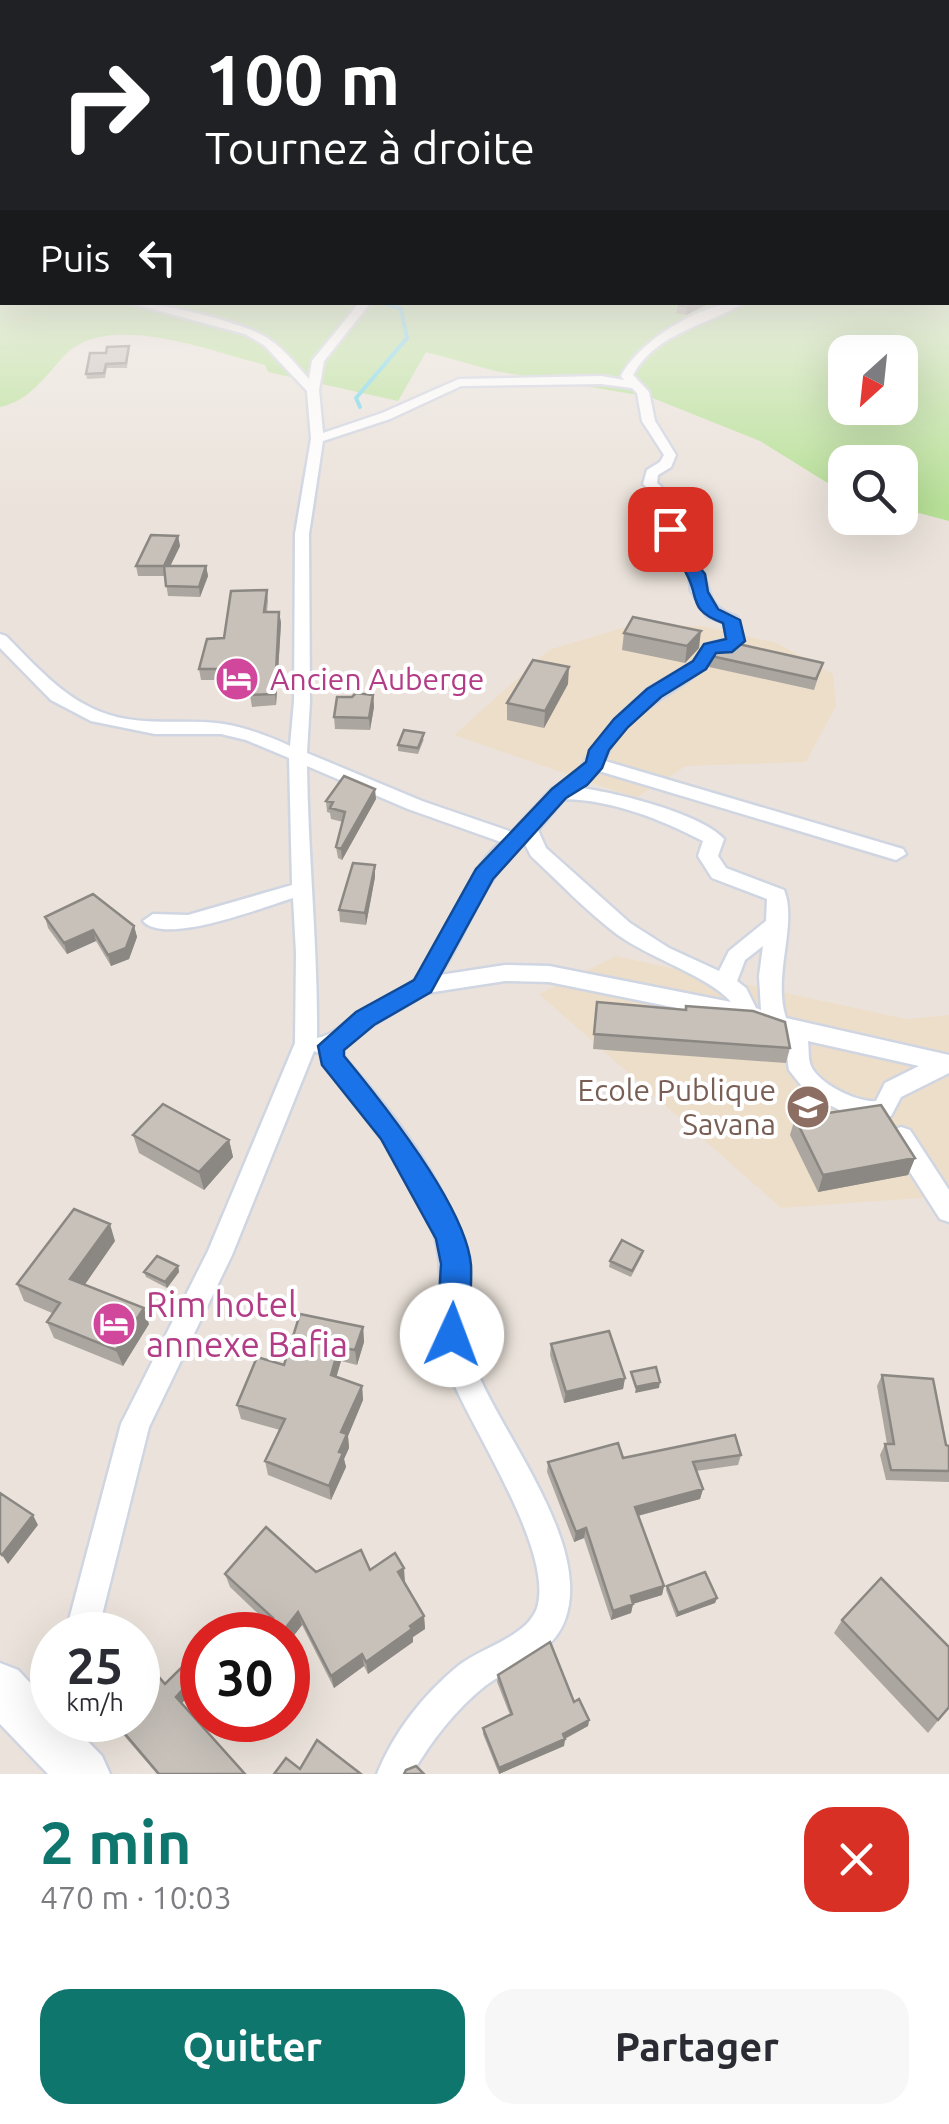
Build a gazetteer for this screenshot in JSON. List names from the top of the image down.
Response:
{
  "places": {
    "hotel": ["Ancien Auberge", "Rim hotel annexe Bafia"],
    "school or university": ["Ecole Publique Savana"]
  },
  "north": "bottom left",
  "page": {
    "turn": ["100 m", "Tournez à droite"],
    "then": "Puis",
    "speed": "25 km/h",
    "limit": "30",
    "heading": ["2 min", "470 m · 10:03"],
    "buttons": ["Quitter", "Partager"]
  }
}
